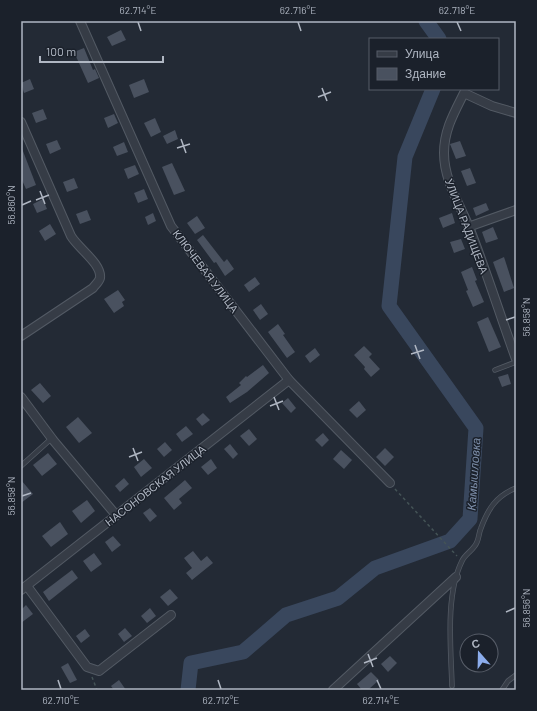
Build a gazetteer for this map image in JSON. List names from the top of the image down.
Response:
{
  "streets": {
    "street": ["УЛИЦА РАДИЩЕВА", "КЛЮЧЕВАЯ УЛИЦА", "НАСОНОВСКАЯ УЛИЦА"]
  },
  "crossings": [
    ["КЛЮЧЕВАЯ УЛИЦА", "НАСОНОВСКАЯ УЛИЦА"]
  ],
  "water": ["Камышловка"],
  "legend": ["Улица", "Здание"],
  "scale_bar": "100 m",
  "north": "top",
  "coordinates": [
    "62.714°E",
    "62.716°E",
    "62.718°E",
    "56.860°N",
    "56.858°N",
    "56.856°N",
    "62.710°E",
    "62.712°E"
  ]
}
